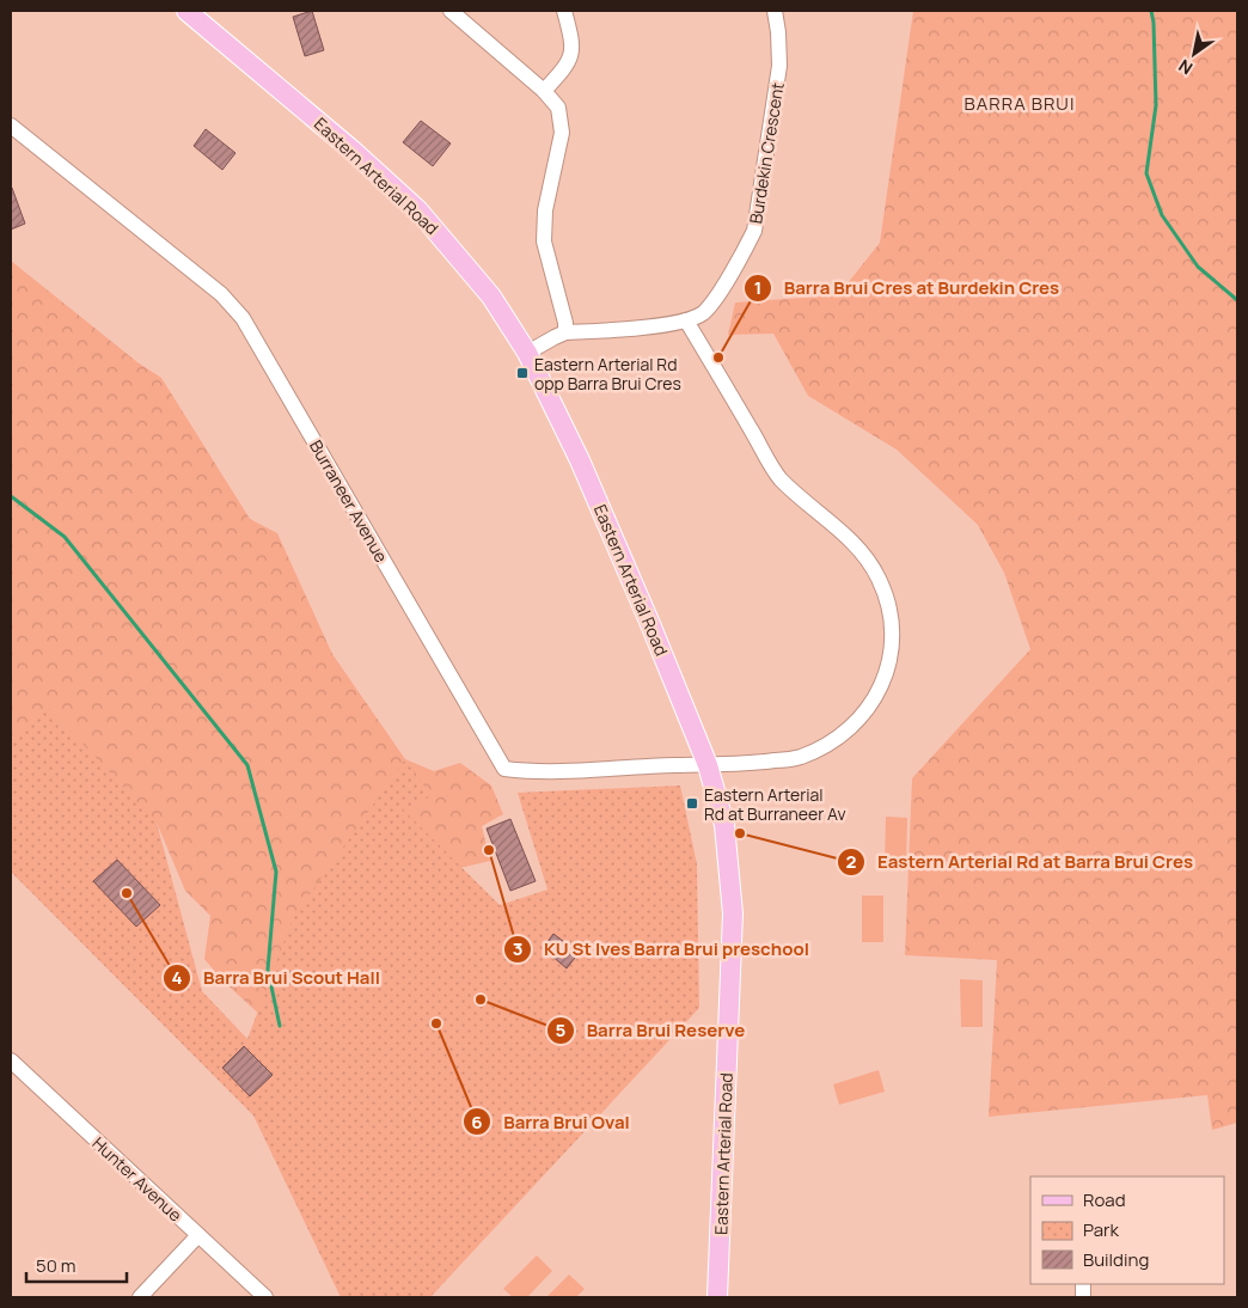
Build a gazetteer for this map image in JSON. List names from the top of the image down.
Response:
{
  "streets": {
    "main road": ["Eastern Arterial Road"],
    "street": ["Burdekin Crescent", "Burraneer Avenue", "Hunter Avenue"]
  },
  "crossings": [
    ["Burdekin Crescent", "Eastern Arterial Road"],
    ["Eastern Arterial Road", "Burraneer Avenue"]
  ],
  "districts": ["BARRA BRUI"],
  "places": {
    "other": [
      "Barra Brui Cres at Burdekin Cres",
      "Eastern Arterial Rd at Barra Brui Cres",
      "KU St Ives Barra Brui preschool",
      "Barra Brui Scout Hall",
      "Barra Brui Reserve",
      "Barra Brui Oval"
    ],
    "transit": ["Eastern Arterial Rd opp Barra Brui Cres", "Eastern Arterial Rd at Burraneer Av"]
  },
  "legend": ["Road", "Park", "Building"],
  "scale_bar": "50 m",
  "north": "bottom left"
}
